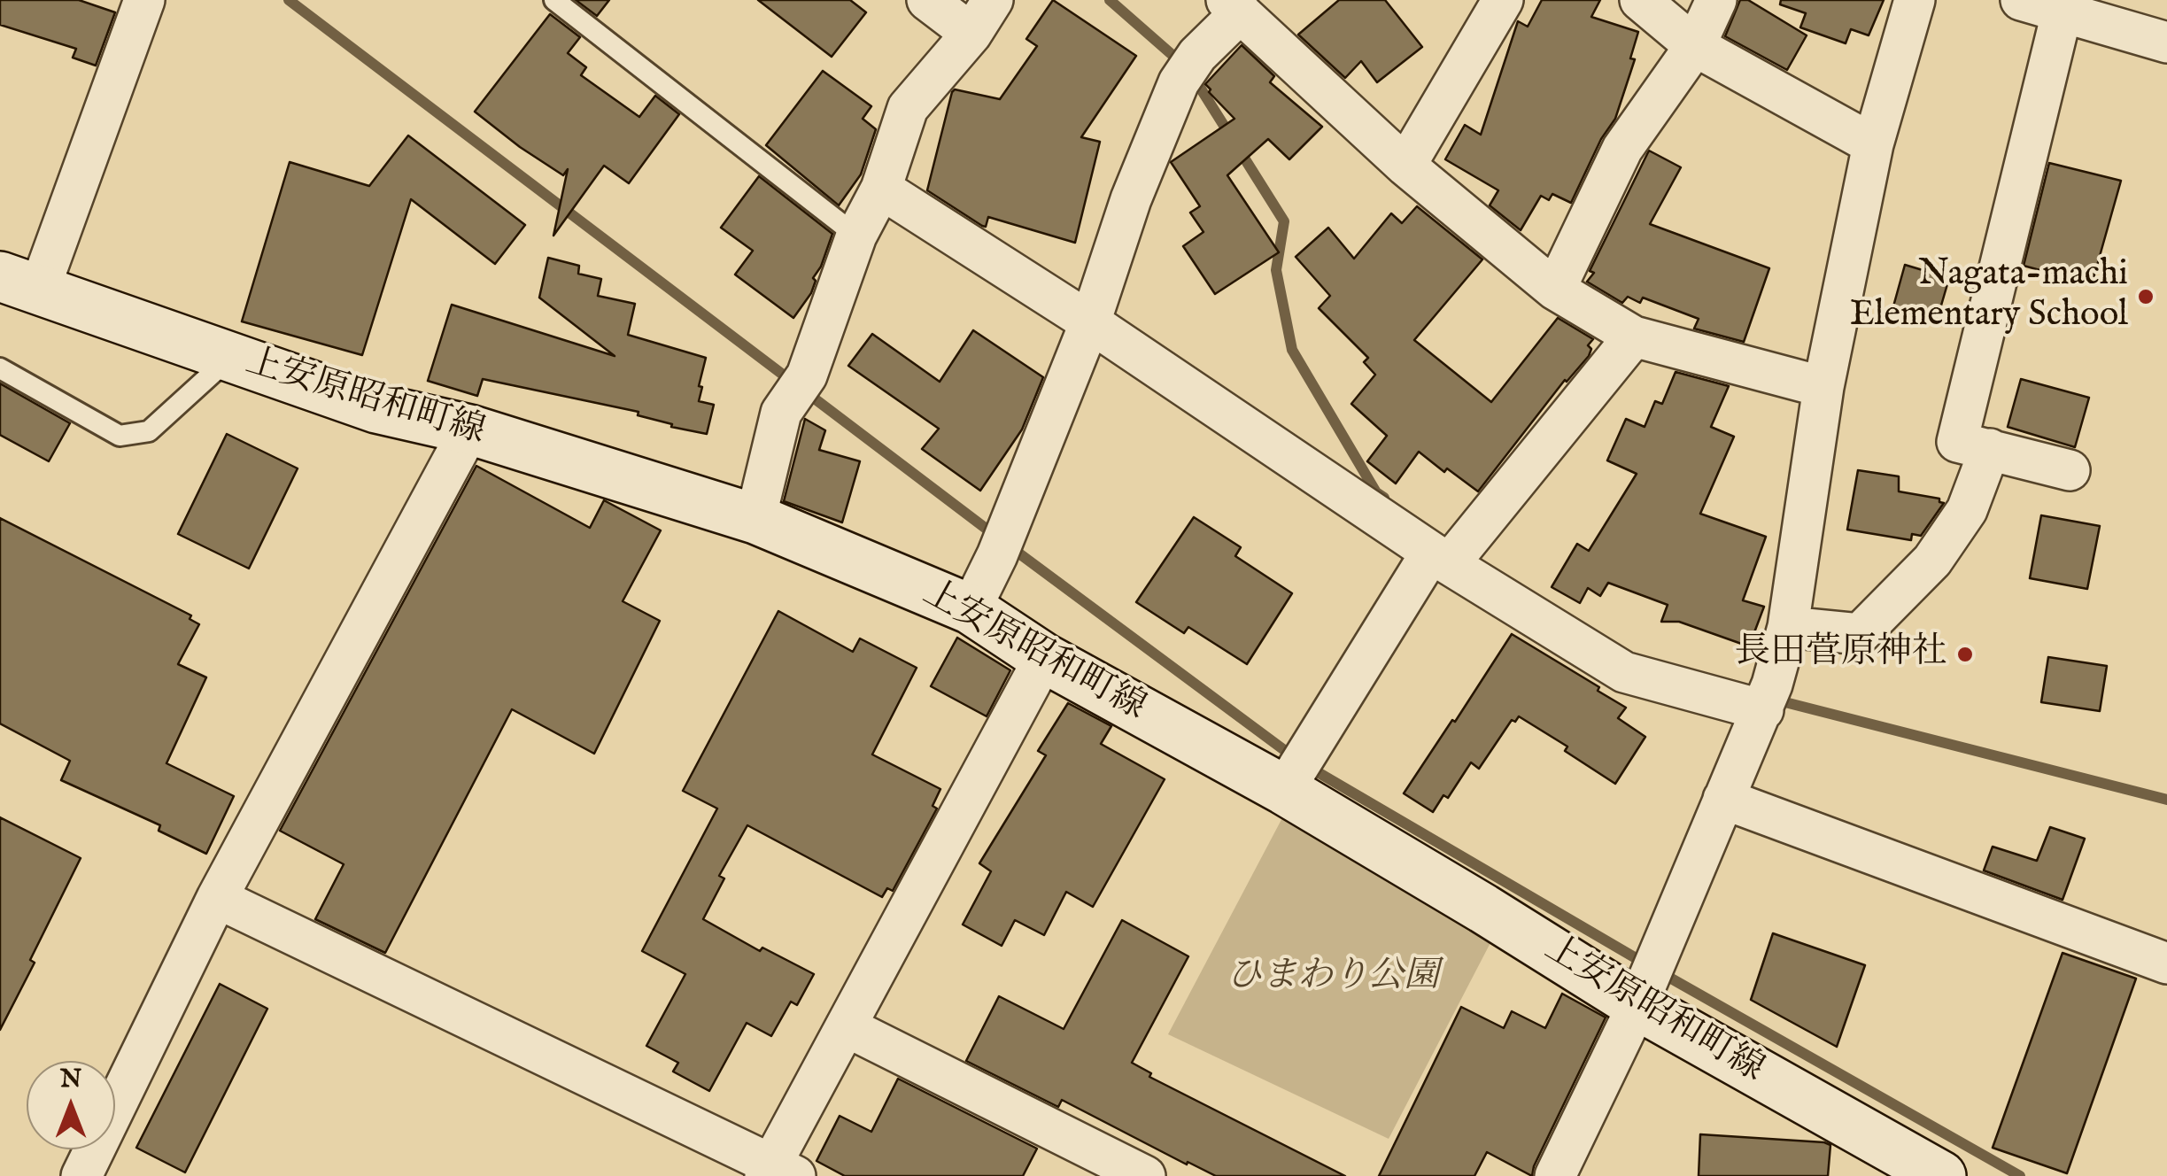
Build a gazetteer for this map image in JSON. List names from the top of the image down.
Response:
{
  "streets": {
    "main road": ["上安原昭和町線"]
  },
  "parks": ["ひまわり公園"],
  "places": ["Nagata-machi Elementary School", "長田菅原神社"],
  "north": "top"
}
